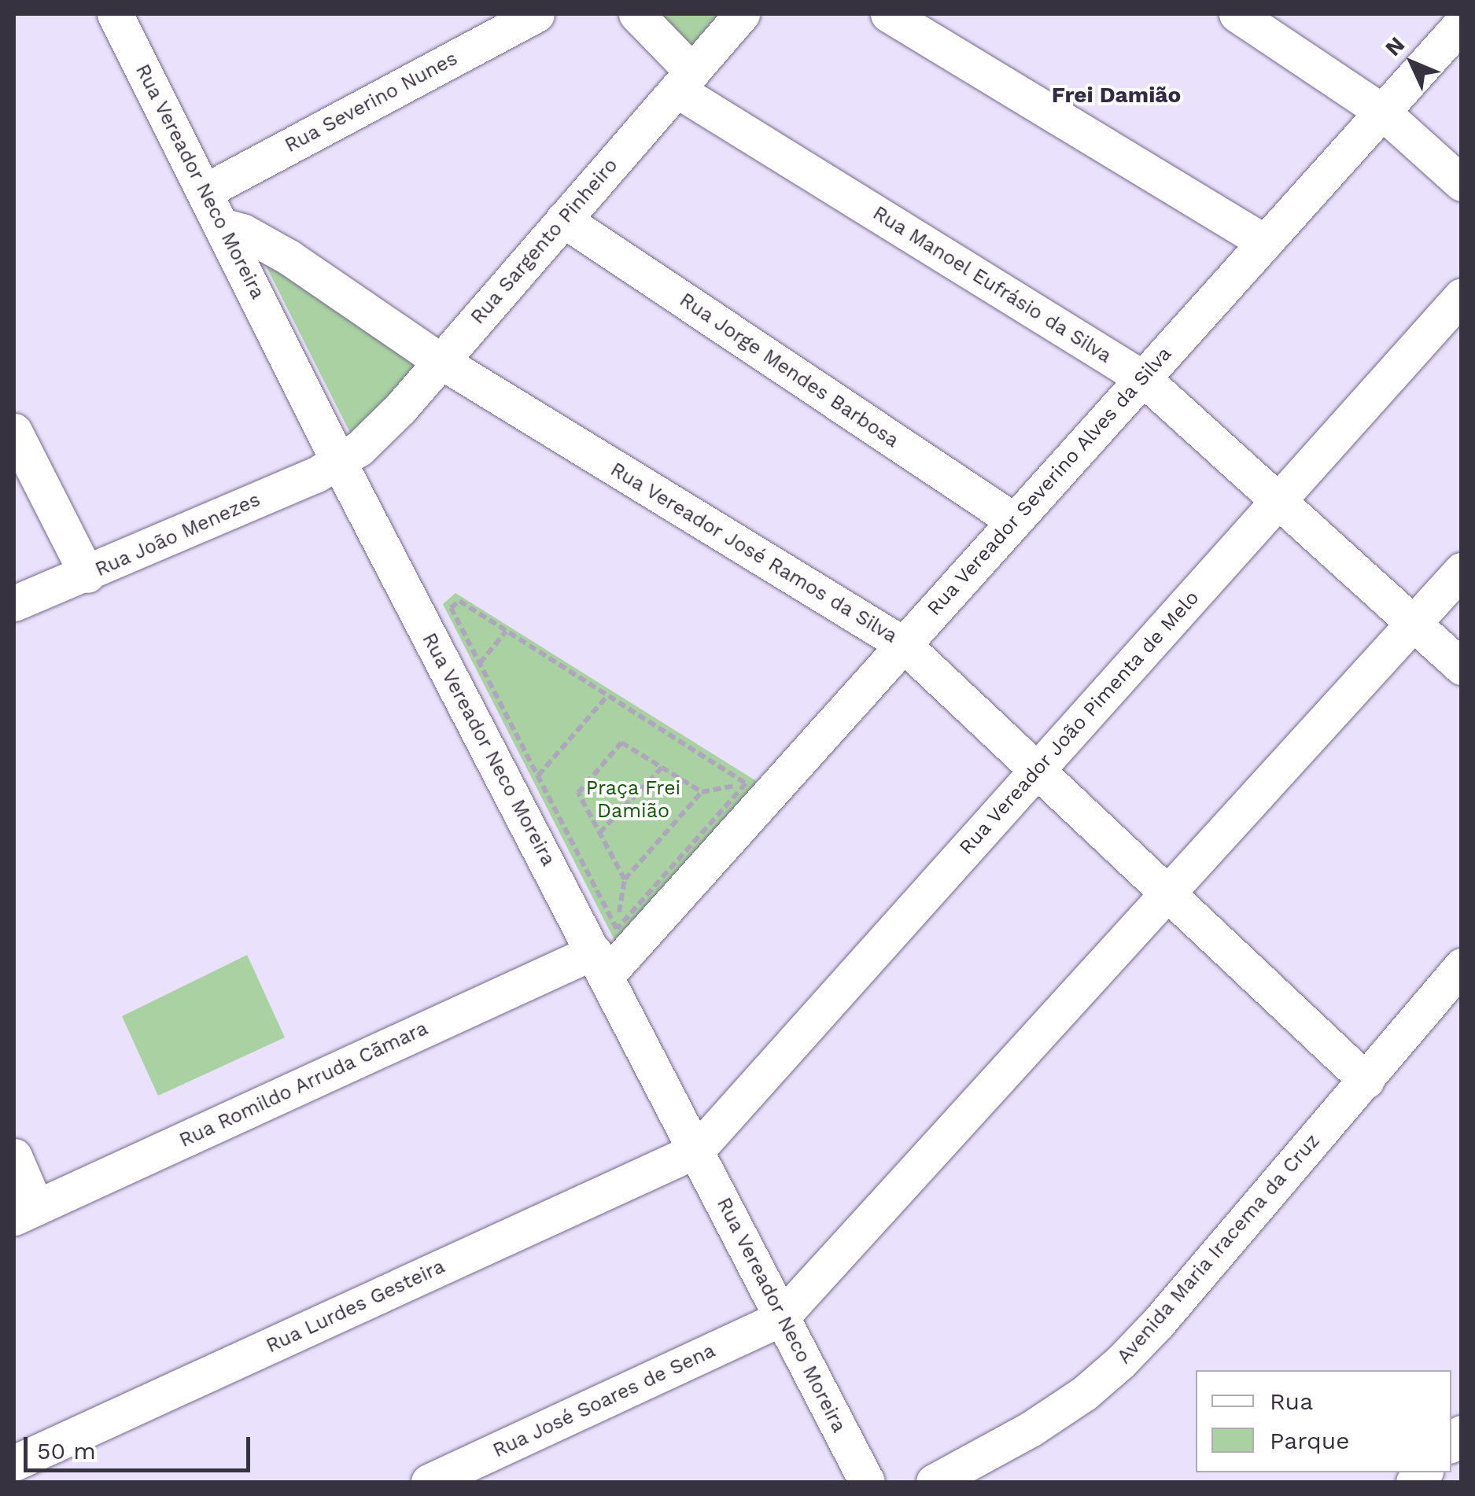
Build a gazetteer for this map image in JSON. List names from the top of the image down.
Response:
{
  "streets": {
    "street": [
      "Rua Severino Nunes",
      "Rua Vereador Neco Moreira",
      "Rua Sargento Pinheiro",
      "Rua Manoel Eufrásio da Silva",
      "Rua Jorge Mendes Barbosa",
      "Rua Vereador Severino Alves da Silva",
      "Rua João Menezes",
      "Rua Vereador José Ramos da Silva",
      "Rua Vereador João Pimenta de Melo",
      "Rua Romildo Arruda Cãmara",
      "Avenida Maria Iracema da Cruz",
      "Rua Lurdes Gesteira",
      "Rua José Soares de Sena"
    ]
  },
  "crossings": [
    ["Rua Severino Nunes", "Rua Vereador Neco Moreira"],
    ["Rua Vereador Neco Moreira", "Rua Sargento Pinheiro"],
    ["Rua Vereador Neco Moreira", "Rua Vereador Severino Alves da Silva"],
    ["Rua Vereador Neco Moreira", "Rua João Menezes"],
    ["Rua Vereador Neco Moreira", "Rua Vereador José Ramos da Silva"],
    ["Rua Vereador Neco Moreira", "Rua Vereador João Pimenta de Melo"],
    ["Rua Vereador Neco Moreira", "Rua Romildo Arruda Cãmara"],
    ["Rua Vereador Neco Moreira", "Rua Lurdes Gesteira"],
    ["Rua Vereador Neco Moreira", "Rua José Soares de Sena"],
    ["Rua Sargento Pinheiro", "Rua Manoel Eufrásio da Silva"],
    ["Rua Sargento Pinheiro", "Rua Jorge Mendes Barbosa"],
    ["Rua Sargento Pinheiro", "Rua João Menezes"],
    ["Rua Sargento Pinheiro", "Rua Vereador José Ramos da Silva"],
    ["Rua Manoel Eufrásio da Silva", "Rua Vereador Severino Alves da Silva"],
    ["Rua Manoel Eufrásio da Silva", "Rua Vereador João Pimenta de Melo"],
    ["Rua Jorge Mendes Barbosa", "Rua Vereador Severino Alves da Silva"],
    ["Rua Vereador Severino Alves da Silva", "Rua Vereador José Ramos da Silva"],
    ["Rua Vereador Severino Alves da Silva", "Rua Romildo Arruda Cãmara"],
    ["Rua Vereador José Ramos da Silva", "Rua Vereador João Pimenta de Melo"],
    ["Rua Vereador José Ramos da Silva", "Avenida Maria Iracema da Cruz"],
    ["Rua Vereador João Pimenta de Melo", "Rua Lurdes Gesteira"]
  ],
  "districts": ["Frei Damião"],
  "parks": ["Praça Frei Damião"],
  "legend": ["Rua", "Parque"],
  "scale_bar": "50 m",
  "north": "top left"
}
